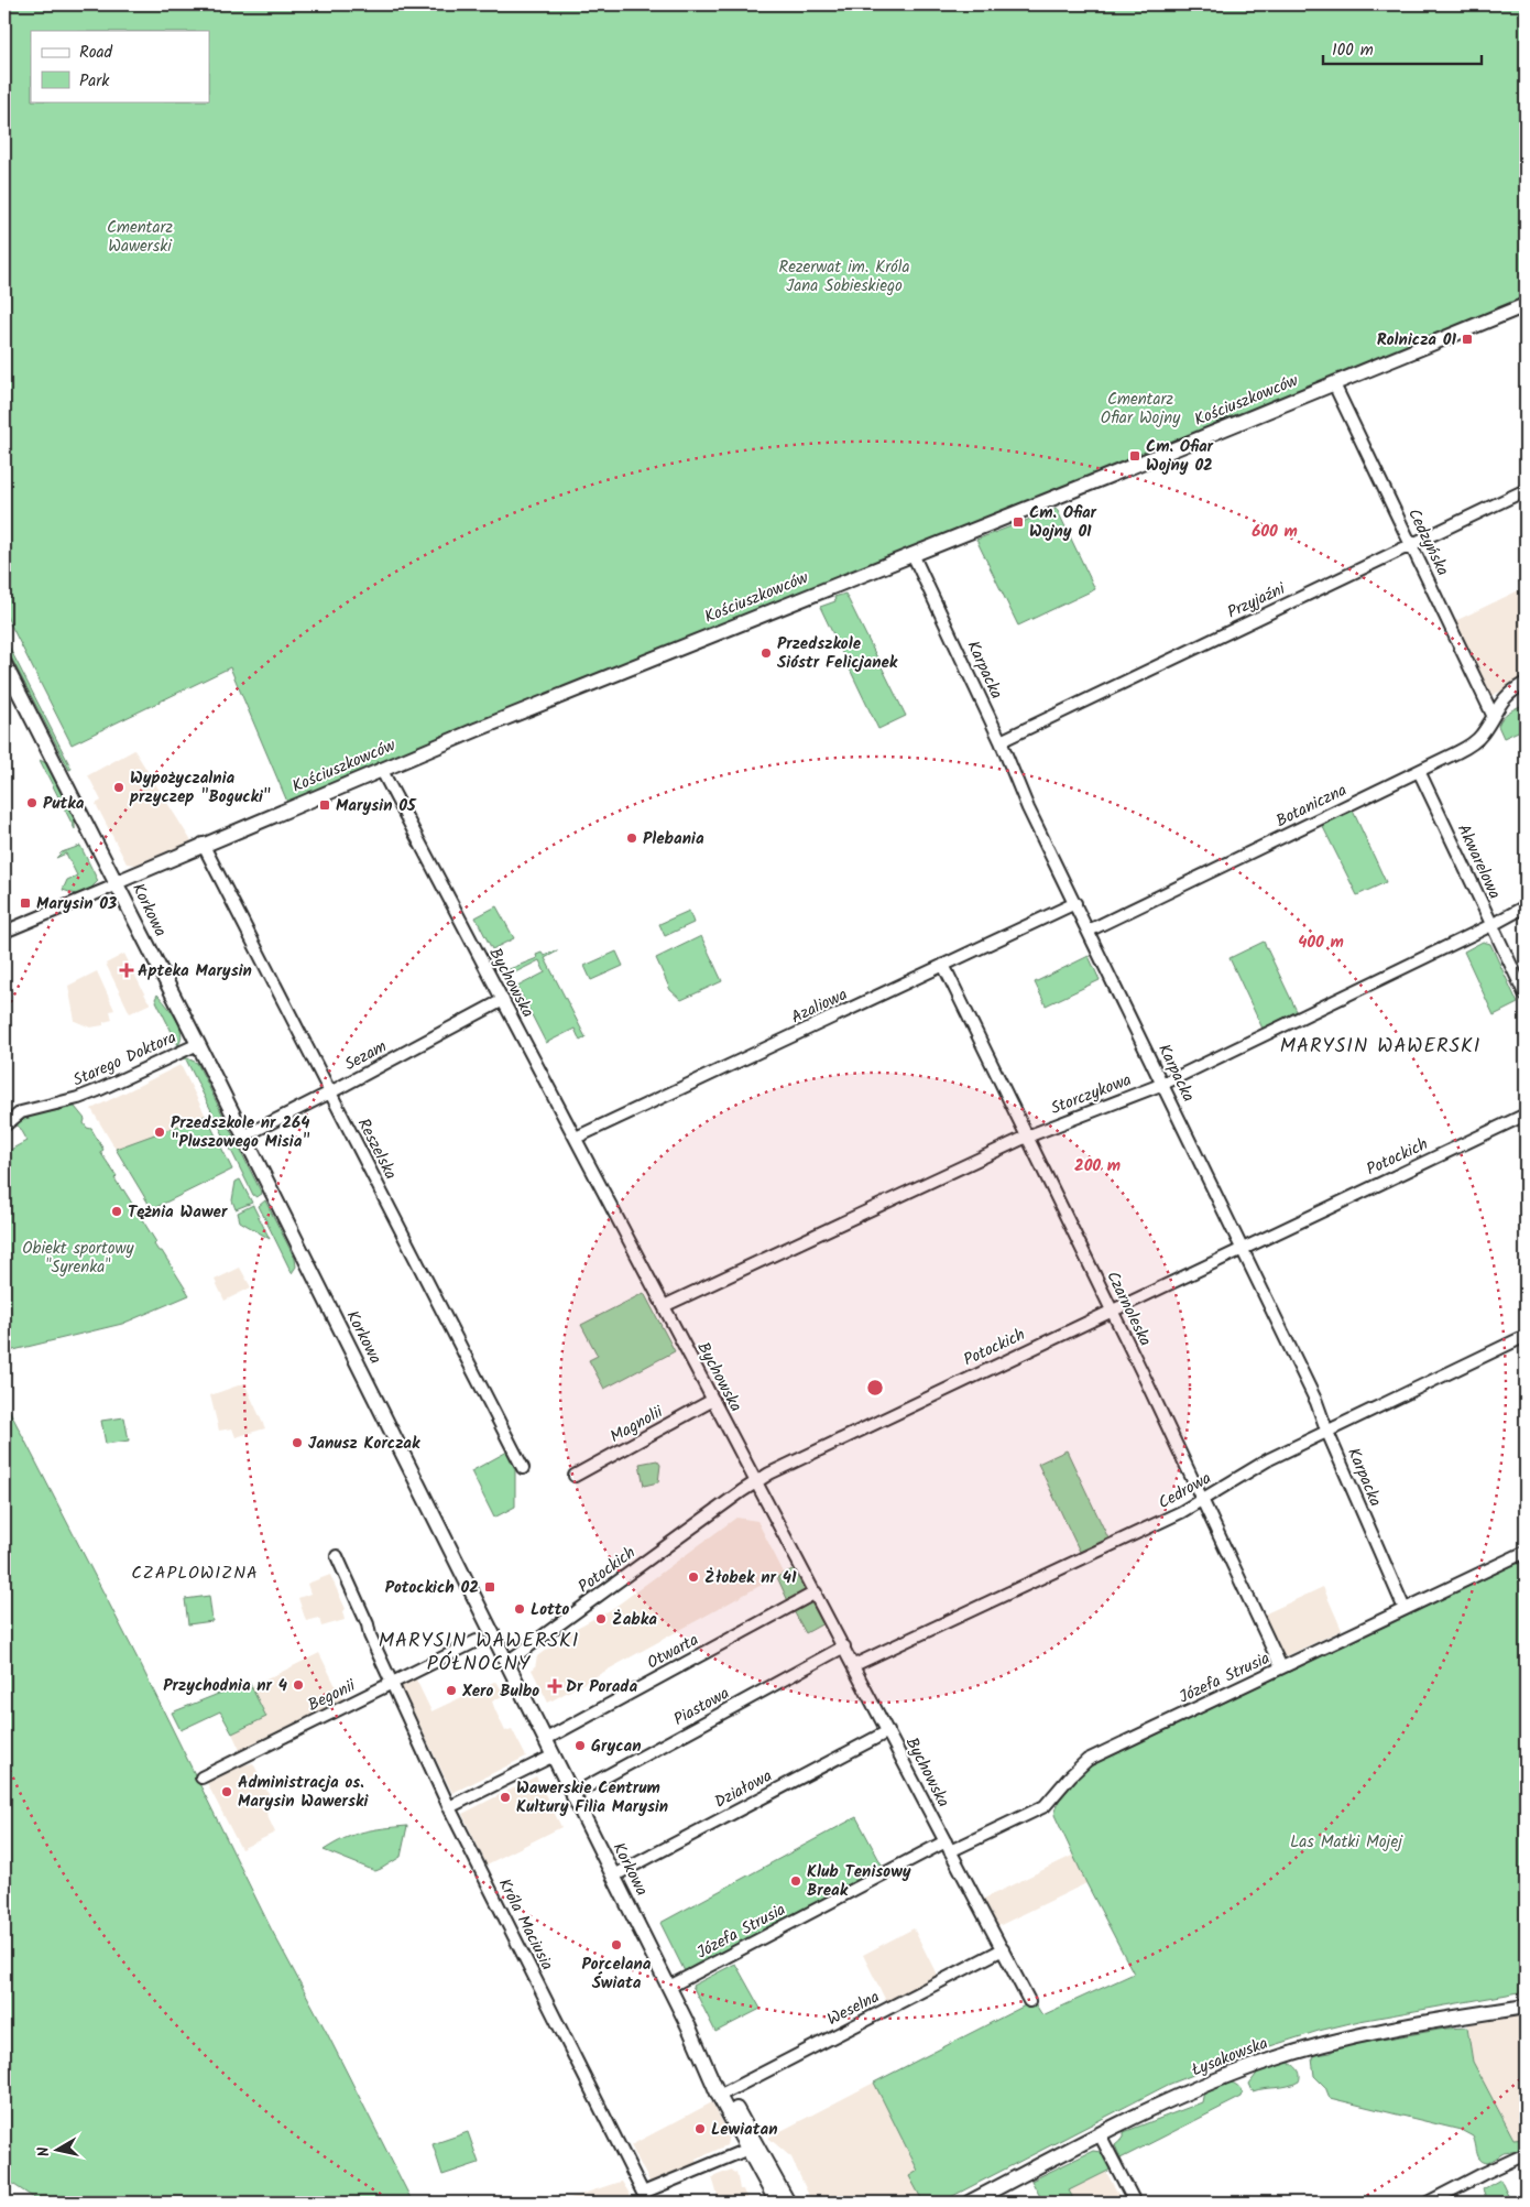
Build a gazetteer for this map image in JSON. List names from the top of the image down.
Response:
{
  "streets": {
    "street": [
      "Kościuszkowców",
      "Cedzyńska",
      "Przyjaźni",
      "Karpacka",
      "Botaniczna",
      "Akwarelowa",
      "Korkowa",
      "Bychowska",
      "Azaliowa",
      "Sezam",
      "Starego Doktora",
      "Storczykowa",
      "Reszelska",
      "Potockich",
      "Czarnoleska",
      "Magnolii",
      "Cedrowa",
      "Otwarta",
      "Józefa Strusia",
      "Begonii",
      "Piastowa",
      "Działowa",
      "Króla Maciusia",
      "Weselna",
      "Łysakowska"
    ]
  },
  "crossings": [
    ["Kościuszkowców", "Cedzyńska"],
    ["Kościuszkowców", "Karpacka"],
    ["Kościuszkowców", "Korkowa"],
    ["Kościuszkowców", "Bychowska"],
    ["Kościuszkowców", "Reszelska"],
    ["Cedzyńska", "Przyjaźni"],
    ["Cedzyńska", "Botaniczna"],
    ["Przyjaźni", "Karpacka"],
    ["Karpacka", "Botaniczna"],
    ["Karpacka", "Azaliowa"],
    ["Karpacka", "Storczykowa"],
    ["Karpacka", "Potockich"],
    ["Karpacka", "Cedrowa"],
    ["Karpacka", "Józefa Strusia"],
    ["Botaniczna", "Akwarelowa"],
    ["Akwarelowa", "Storczykowa"],
    ["Korkowa", "Sezam"],
    ["Korkowa", "Starego Doktora"],
    ["Korkowa", "Potockich"],
    ["Korkowa", "Otwarta"],
    ["Korkowa", "Józefa Strusia"],
    ["Korkowa", "Piastowa"],
    ["Korkowa", "Działowa"],
    ["Korkowa", "Króla Maciusia"],
    ["Korkowa", "Weselna"],
    ["Bychowska", "Azaliowa"],
    ["Bychowska", "Sezam"],
    ["Bychowska", "Storczykowa"],
    ["Bychowska", "Potockich"],
    ["Bychowska", "Magnolii"],
    ["Bychowska", "Cedrowa"],
    ["Bychowska", "Otwarta"],
    ["Bychowska", "Józefa Strusia"],
    ["Bychowska", "Piastowa"],
    ["Bychowska", "Działowa"],
    ["Bychowska", "Weselna"],
    ["Azaliowa", "Czarnoleska"],
    ["Sezam", "Reszelska"],
    ["Storczykowa", "Czarnoleska"],
    ["Potockich", "Czarnoleska"],
    ["Czarnoleska", "Cedrowa"],
    ["Czarnoleska", "Józefa Strusia"],
    ["Begonii", "Króla Maciusia"]
  ],
  "districts": ["MARYSIN WAWERSKI", "CZAPLOWIZNA", "MARYSIN WAWERSKI PÓŁNOCNY"],
  "parks": [
    "Cmentarz Wawerski",
    "Rezerwat im. Króla Jana Sobieskiego",
    "Cmentarz Ofiar Wojny",
    "Obiekt sportowy \"Syrenka\"",
    "Las Matki Mojej"
  ],
  "places": {
    "transit": [
      "Rolnicza 01",
      "Cm. Ofiar Wojny 02",
      "Cm. Ofiar Wojny 01",
      "Marysin 05",
      "Marysin 03",
      "Potockich 02"
    ],
    "other": [
      "Przedszkole Sióstr Felicjanek",
      "Wypożyczalnia przyczep \"Bogucki\"",
      "Putka",
      "Plebania",
      "Przedszkole nr 264 \"Pluszowego Misia\"",
      "Tężnia Wawer",
      "Janusz Korczak",
      "Żłobek nr 41",
      "Lotto",
      "Żabka",
      "Przychodnia nr 4",
      "Xero Bulbo",
      "Grycan",
      "Administracja os. Marysin Wawerski",
      "Wawerskie Centrum Kultury Filia Marysin",
      "Klub Tenisowy Break",
      "Porcelana Świata",
      "Lewiatan"
    ],
    "health": ["Apteka Marysin", "Dr Porada"]
  },
  "legend": ["Road", "Park"],
  "scale_bar": "100 m",
  "north": "left",
  "rings": ["600 m", "400 m", "200 m"]
}
